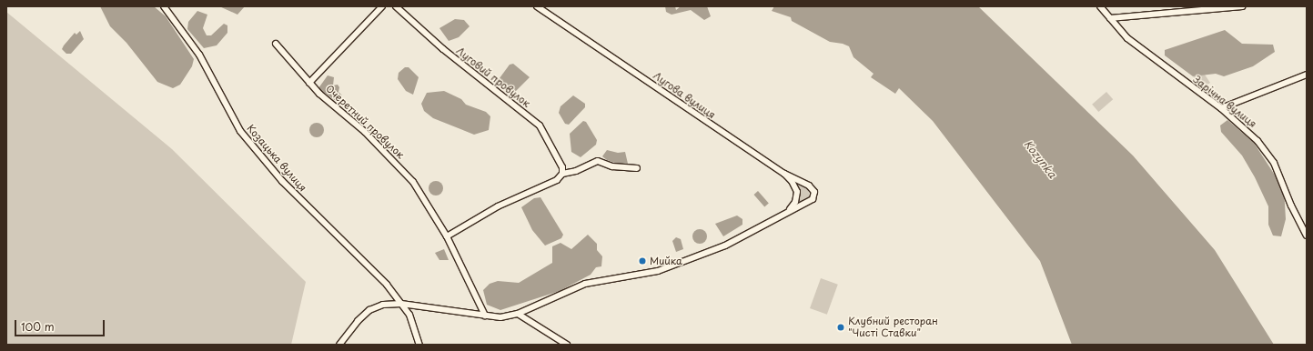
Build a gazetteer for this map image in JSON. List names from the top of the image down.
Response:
{
  "streets": {
    "street": [
      "Луговий провулок",
      "Лугова вулиця",
      "Зарічна вулиця",
      "Очеретний провулок",
      "Козацька вулиця"
    ]
  },
  "water": ["Kozynka"],
  "places": ["Мийка", "Клубний ресторан \"Чисті Ставки\""],
  "scale_bar": "100 m"
}
